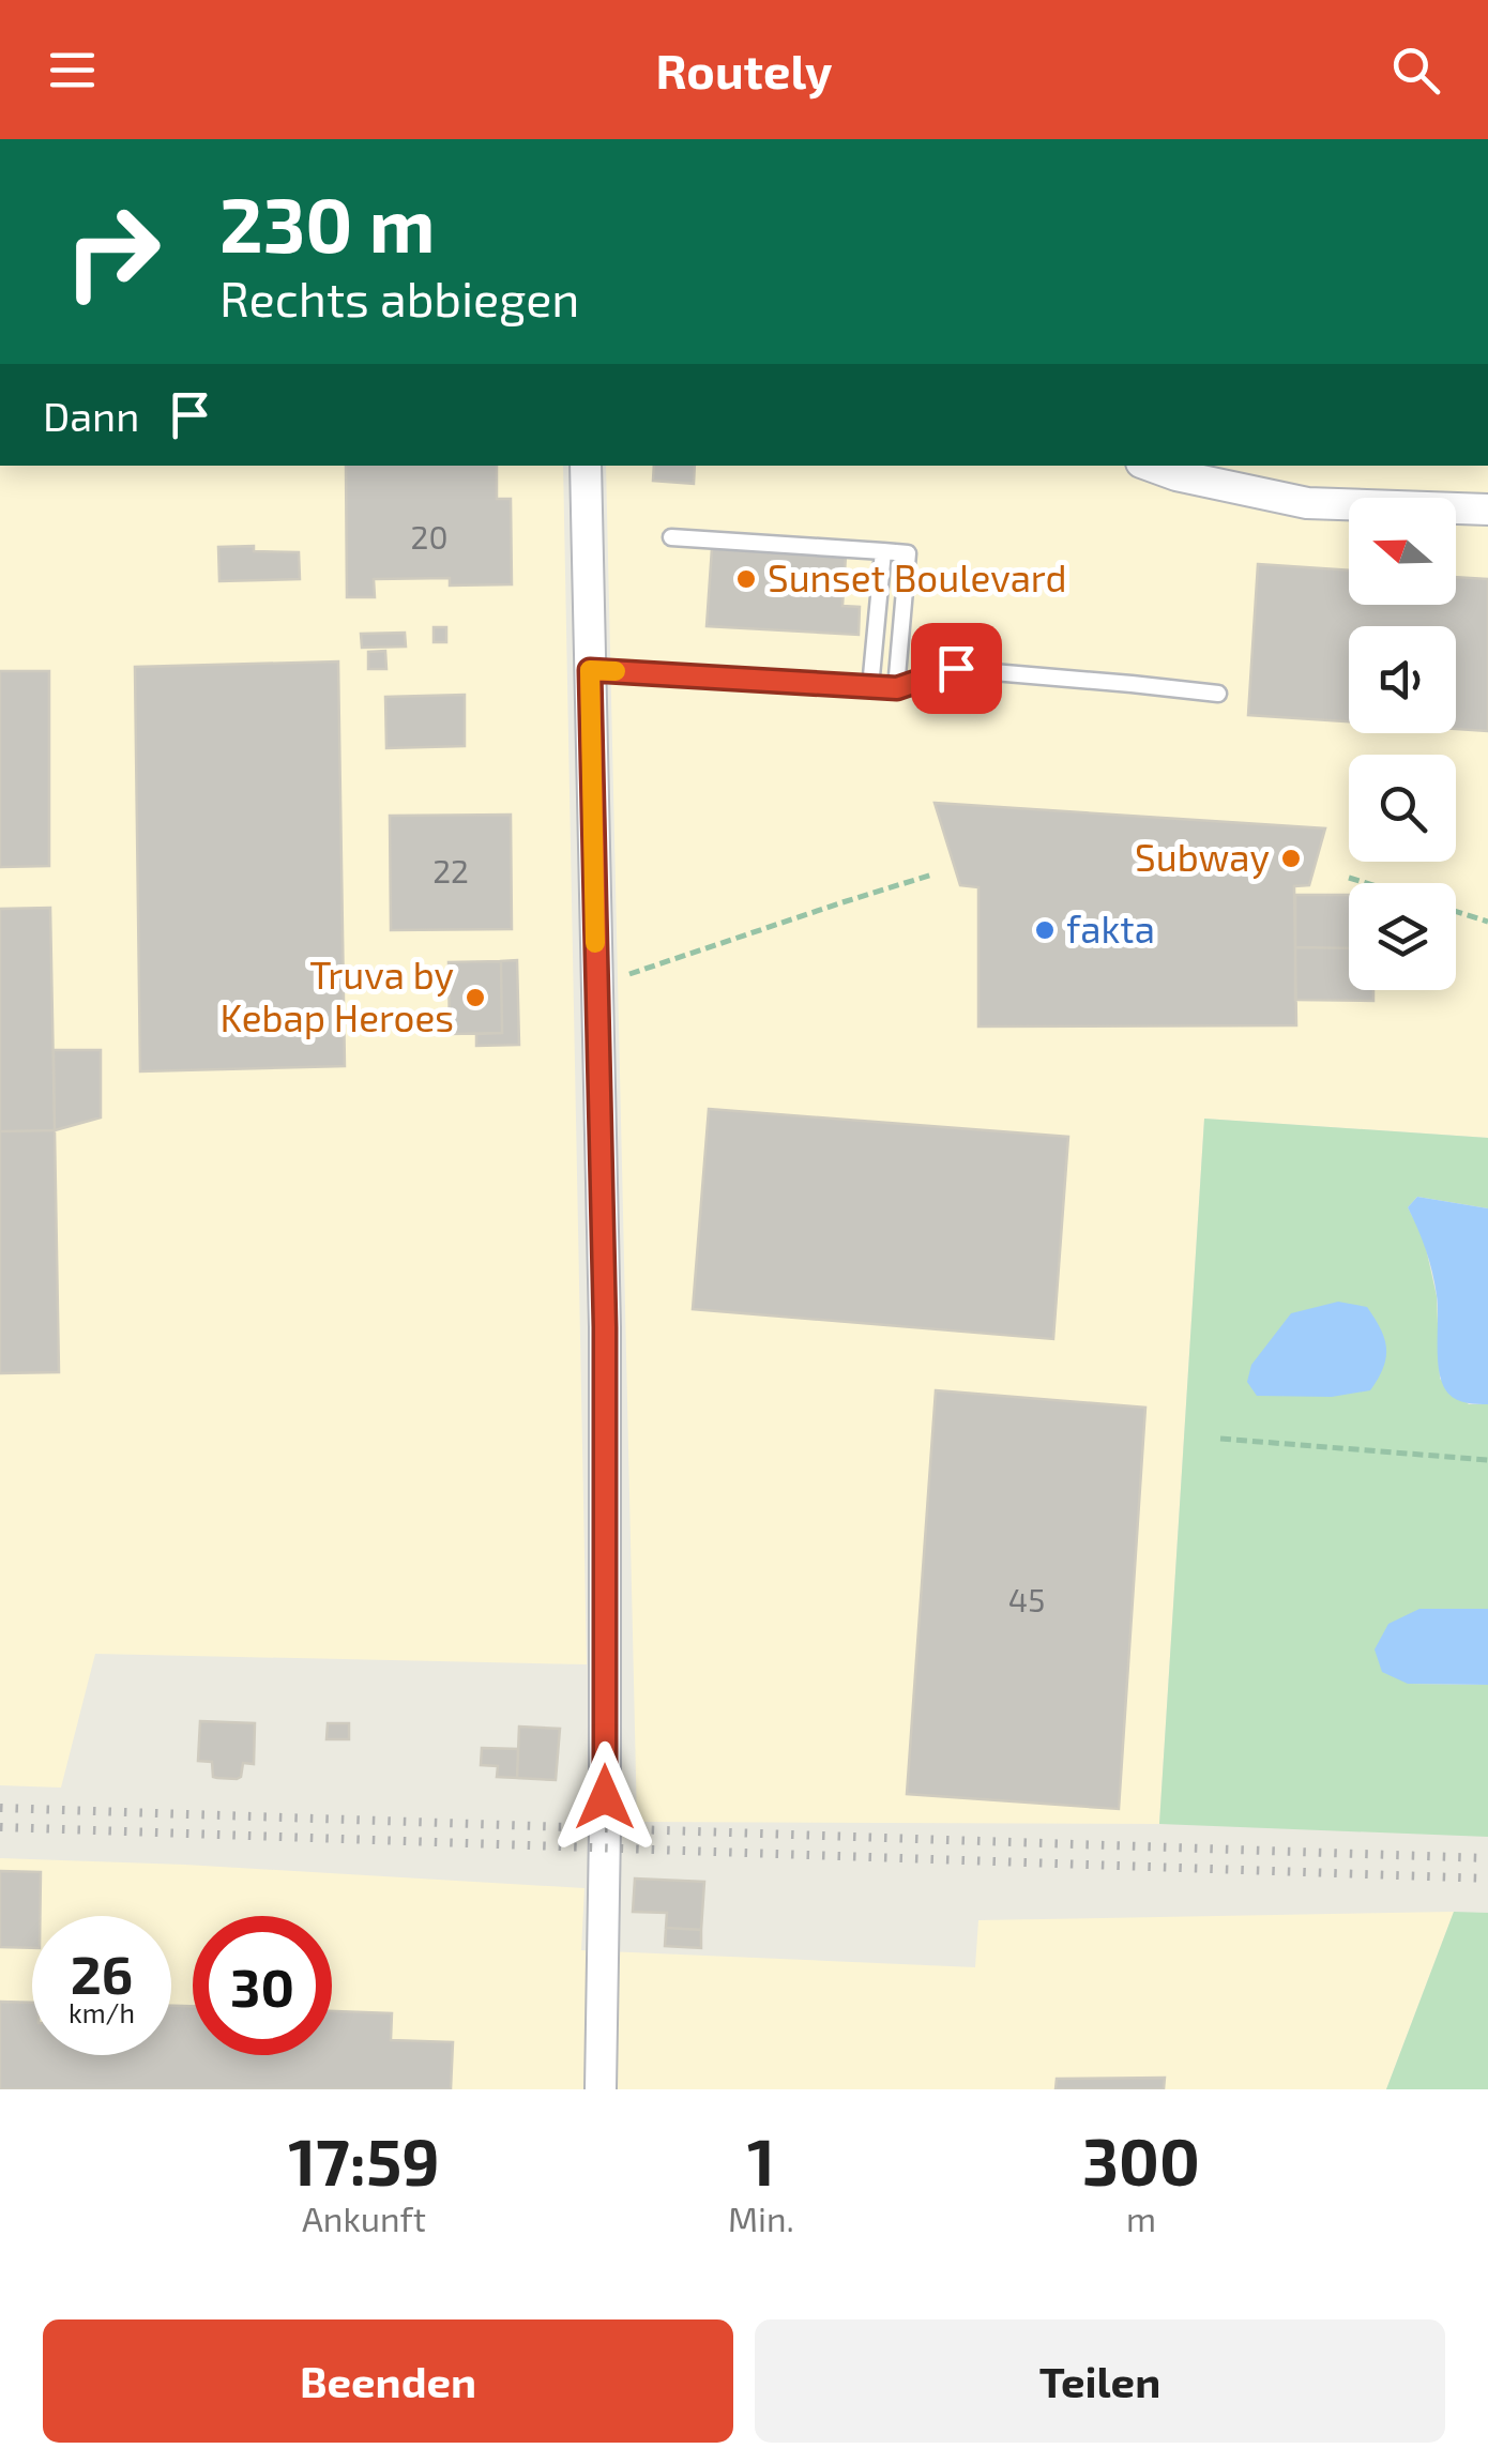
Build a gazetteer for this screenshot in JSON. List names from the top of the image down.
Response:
{
  "places": [
    "Sunset Boulevard",
    "Subway",
    "fakta",
    "Truva by Kebap Heroes"
  ],
  "house_numbers": ["20", "22", "45"],
  "north": "left",
  "page": {
    "header": "Routely",
    "turn": ["230 m", "Rechts abbiegen"],
    "then": "Dann",
    "speed": "26 km/h",
    "limit": "30",
    "eta": [
      "17:59",
      "Ankunft",
      "1",
      "Min.",
      "300",
      "m"
    ],
    "buttons": ["Beenden", "Teilen"]
  }
}
